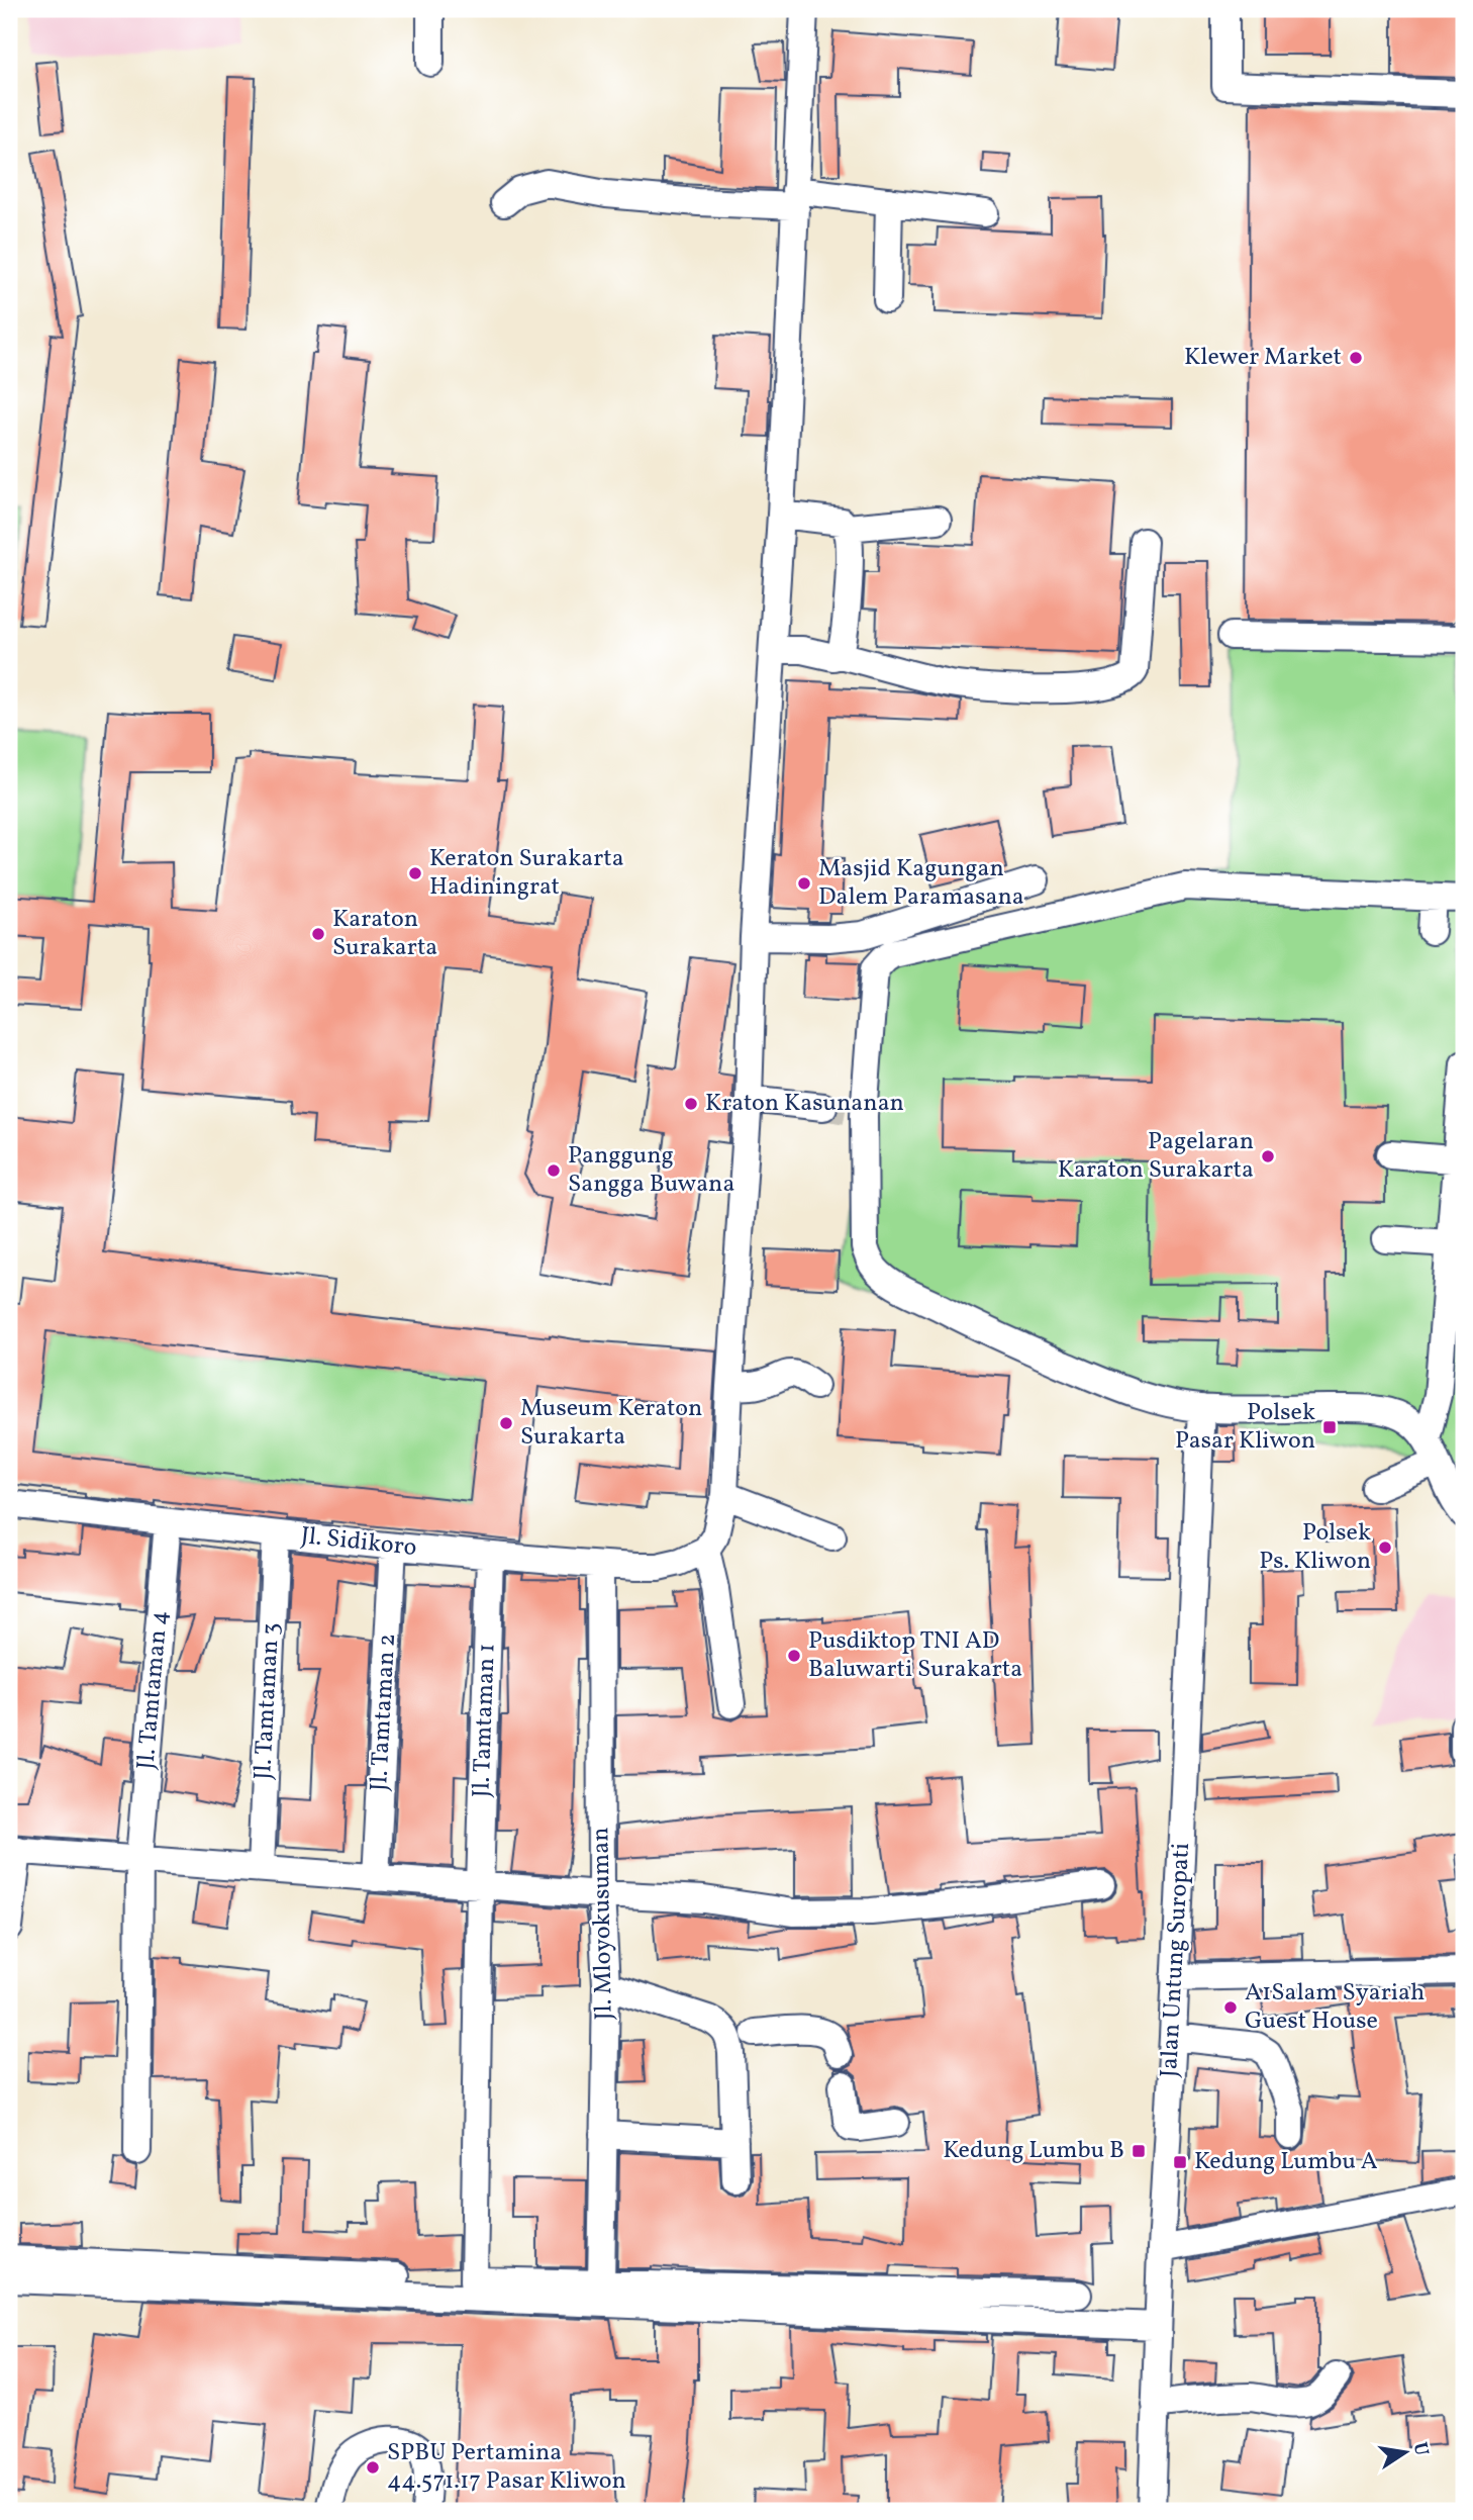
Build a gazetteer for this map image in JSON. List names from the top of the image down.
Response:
{
  "streets": {
    "street": [
      "Jl. Sidikoro",
      "Jl. Tamtaman 4",
      "Jl. Tamtaman 3",
      "Jl. Tamtaman 2",
      "Jl. Tamtaman 1",
      "Jl. Mloyokusuman",
      "Jalan Untung Suropati"
    ]
  },
  "crossings": [
    ["Jl. Sidikoro", "Jl. Tamtaman 4"],
    ["Jl. Sidikoro", "Jl. Tamtaman 3"],
    ["Jl. Sidikoro", "Jl. Tamtaman 2"],
    ["Jl. Sidikoro", "Jl. Tamtaman 1"],
    ["Jl. Sidikoro", "Jl. Mloyokusuman"]
  ],
  "places": {
    "other": [
      "Klewer Market",
      "Keraton Surakarta Hadiningrat",
      "Masjid Kagungan Dalem Paramasana",
      "Karaton Surakarta",
      "Kraton Kasunanan",
      "Pagelaran Karaton Surakarta",
      "Panggung Sangga Buwana",
      "Museum Keraton Surakarta",
      "Polsek Ps. Kliwon",
      "Pusdiktop TNI AD Baluwarti Surakarta",
      "A1Salam Syariah Guest House",
      "SPBU Pertamina 44.571.17 Pasar Kliwon"
    ],
    "transit": ["Polsek Pasar Kliwon", "Kedung Lumbu B", "Kedung Lumbu A"]
  },
  "north": "right"
}
